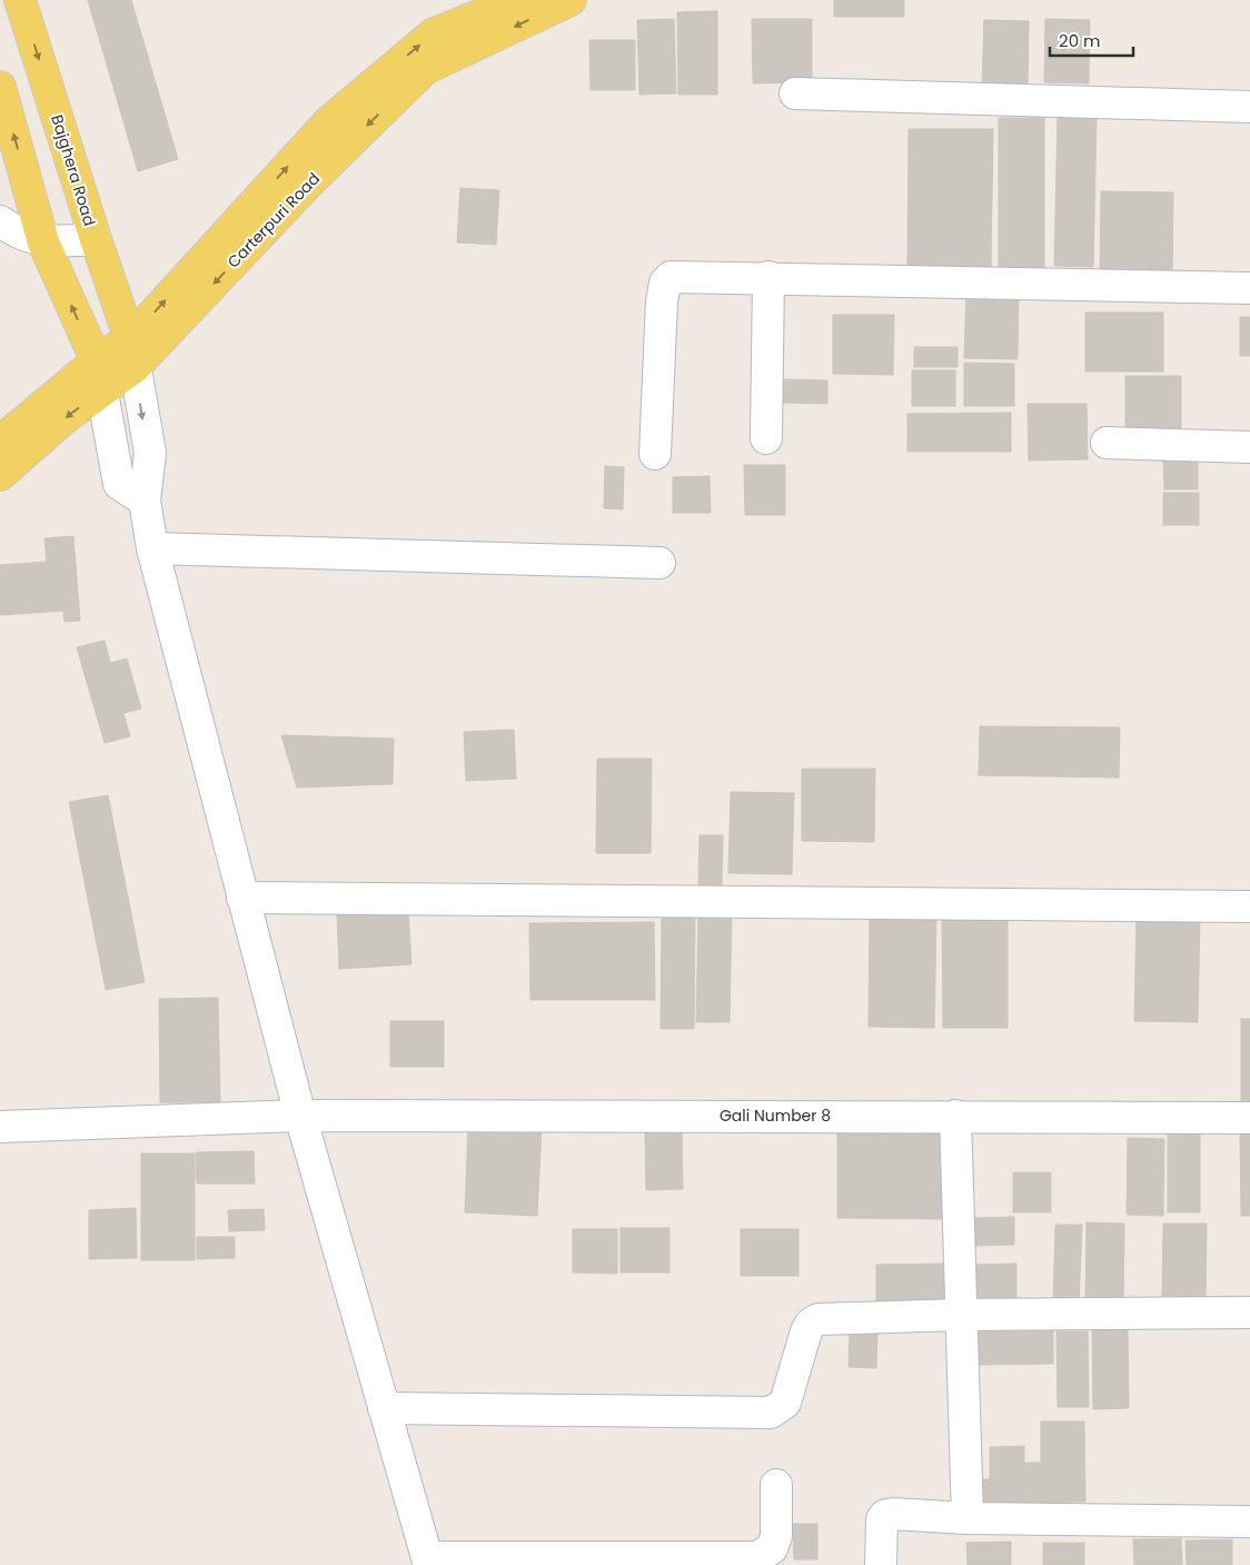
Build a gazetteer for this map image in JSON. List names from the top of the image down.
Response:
{
  "streets": {
    "main road": ["Bajghera Road", "Carterpuri Road"],
    "street": ["Gali Number 8"]
  },
  "crossings": [
    ["Bajghera Road", "Carterpuri Road"]
  ],
  "scale_bar": "20 m"
}
